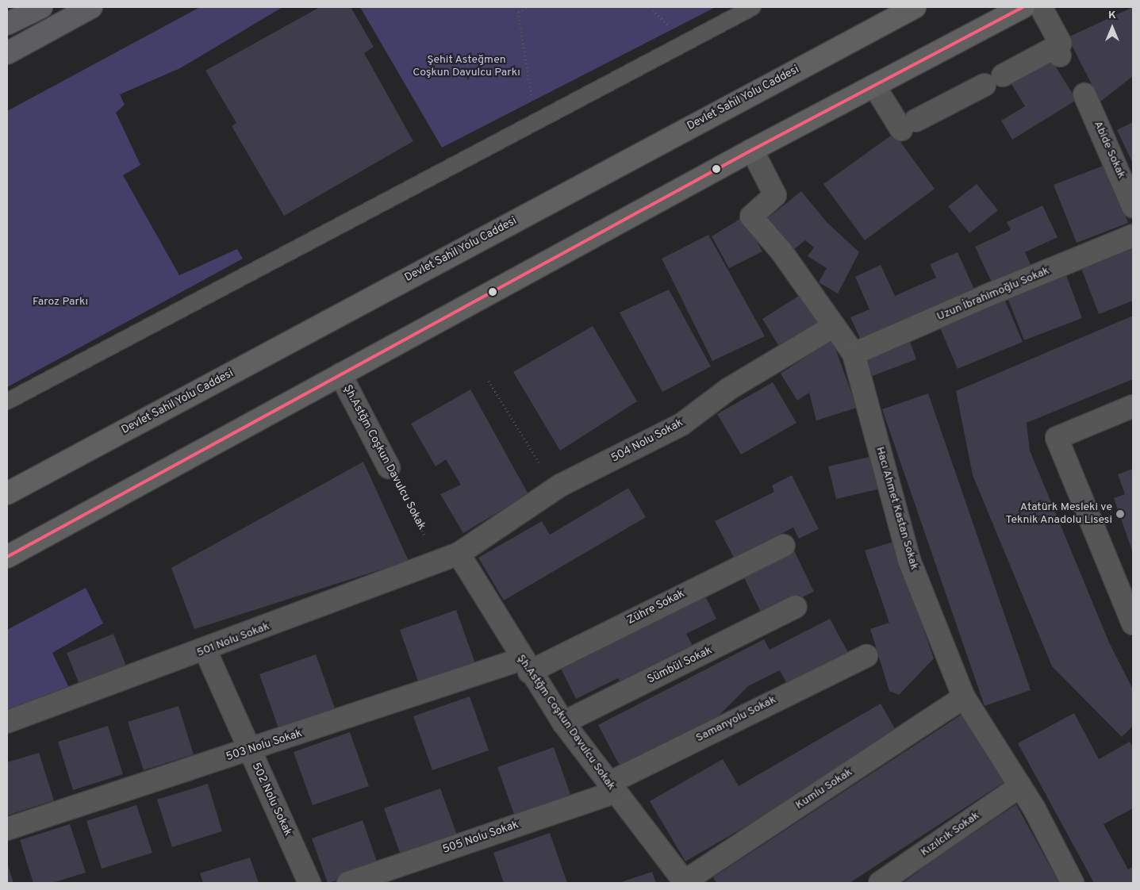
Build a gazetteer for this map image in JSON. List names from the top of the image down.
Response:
{
  "streets": {
    "main road": ["Devlet Sahil Yolu Caddesi"],
    "street": [
      "Abide Sokak",
      "Uzun İbrahimoğlu Sokak",
      "504 Nolu Sokak",
      "Şh.Astğm Coşkun Davulcu Sokak",
      "Hacı Ahmet Kastan Sokak",
      "Zühre Sokak",
      "501 Nolu Sokak",
      "Sümbül Sokak",
      "Samanyolu Sokak",
      "503 Nolu Sokak",
      "Kumlu Sokak",
      "502 Nolu Sokak",
      "Kızılcık Sokak",
      "505 Nolu Sokak"
    ]
  },
  "crossings": [
    ["Uzun İbrahimoğlu Sokak", "Hacı Ahmet Kastan Sokak"],
    ["504 Nolu Sokak", "Şh.Astğm Coşkun Davulcu Sokak"],
    ["504 Nolu Sokak", "Hacı Ahmet Kastan Sokak"],
    ["504 Nolu Sokak", "501 Nolu Sokak"],
    ["Şh.Astğm Coşkun Davulcu Sokak", "Zühre Sokak"],
    ["Şh.Astğm Coşkun Davulcu Sokak", "501 Nolu Sokak"],
    ["Şh.Astğm Coşkun Davulcu Sokak", "Sümbül Sokak"],
    ["Şh.Astğm Coşkun Davulcu Sokak", "Samanyolu Sokak"],
    ["Şh.Astğm Coşkun Davulcu Sokak", "503 Nolu Sokak"],
    ["Şh.Astğm Coşkun Davulcu Sokak", "Kumlu Sokak"],
    ["Şh.Astğm Coşkun Davulcu Sokak", "505 Nolu Sokak"],
    ["Hacı Ahmet Kastan Sokak", "Kumlu Sokak"],
    ["Hacı Ahmet Kastan Sokak", "Kızılcık Sokak"],
    ["Zühre Sokak", "503 Nolu Sokak"],
    ["501 Nolu Sokak", "502 Nolu Sokak"],
    ["Samanyolu Sokak", "505 Nolu Sokak"],
    ["503 Nolu Sokak", "502 Nolu Sokak"]
  ],
  "parks": ["Şehit Asteğmen Coşkun Davulcu Parkı", "Faroz Parkı"],
  "places": ["Atatürk Mesleki ve Teknik Anadolu Lisesi"],
  "north": "top"
}
